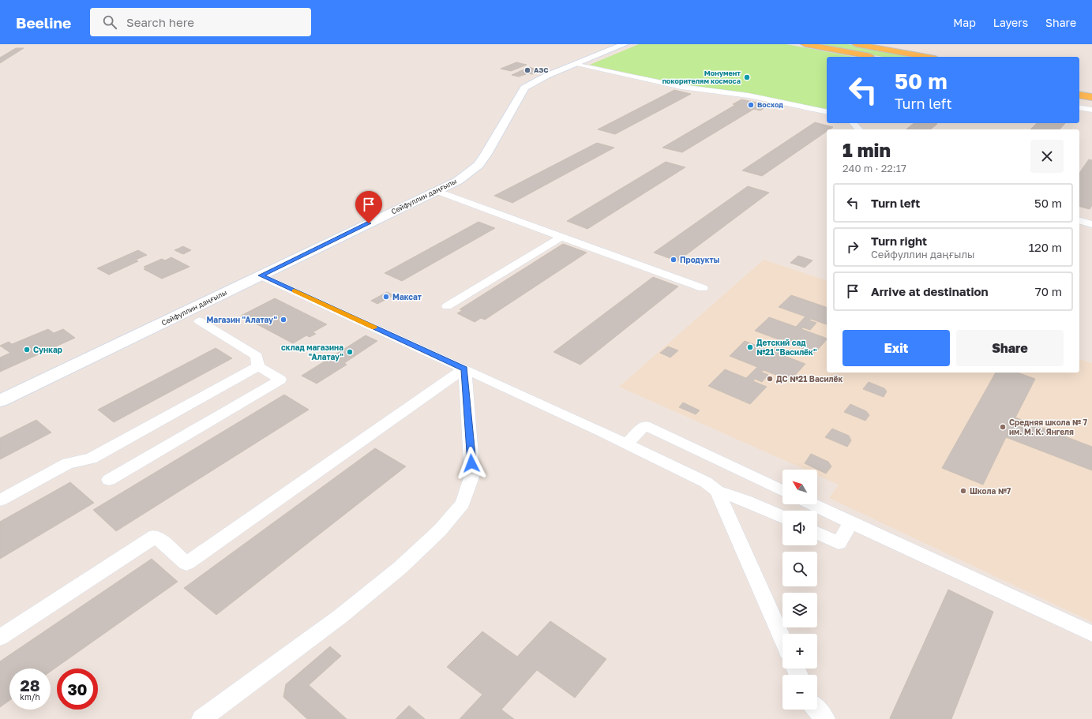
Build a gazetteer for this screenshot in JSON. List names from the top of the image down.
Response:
{
  "streets": {
    "street": ["Сейфуллин даңғылы"]
  },
  "places": [
    "АЗС",
    "Монумент покорителям космоса",
    "Восход",
    "Продукты",
    "Максат",
    "Магазин \"Алатау\"",
    "Детский сад №21 \"Василёк\"",
    "Сункар",
    "склад магазина \"Алатау\"",
    "ДС №21 Василёк",
    "Средняя школа № 7 им. М. К. Янгеля",
    "Школа №7"
  ],
  "north": "top left",
  "page": {
    "header": "Beeline",
    "search": "Search here",
    "nav": ["Map", "Layers", "Share"],
    "turn": ["50 m", "Turn left"],
    "heading": ["1 min", "240 m · 22:17"],
    "list": [
      {
        "name": "Turn left",
        "value": "50 m"
      },
      {
        "name": "Turn right",
        "note": "Сейфуллин даңғылы",
        "value": "120 m"
      },
      {
        "name": "Arrive at destination",
        "value": "70 m"
      }
    ],
    "buttons": ["Exit", "Share"],
    "map_buttons": ["+", "−"],
    "speed": "28 km/h",
    "limit": "30"
  }
}
